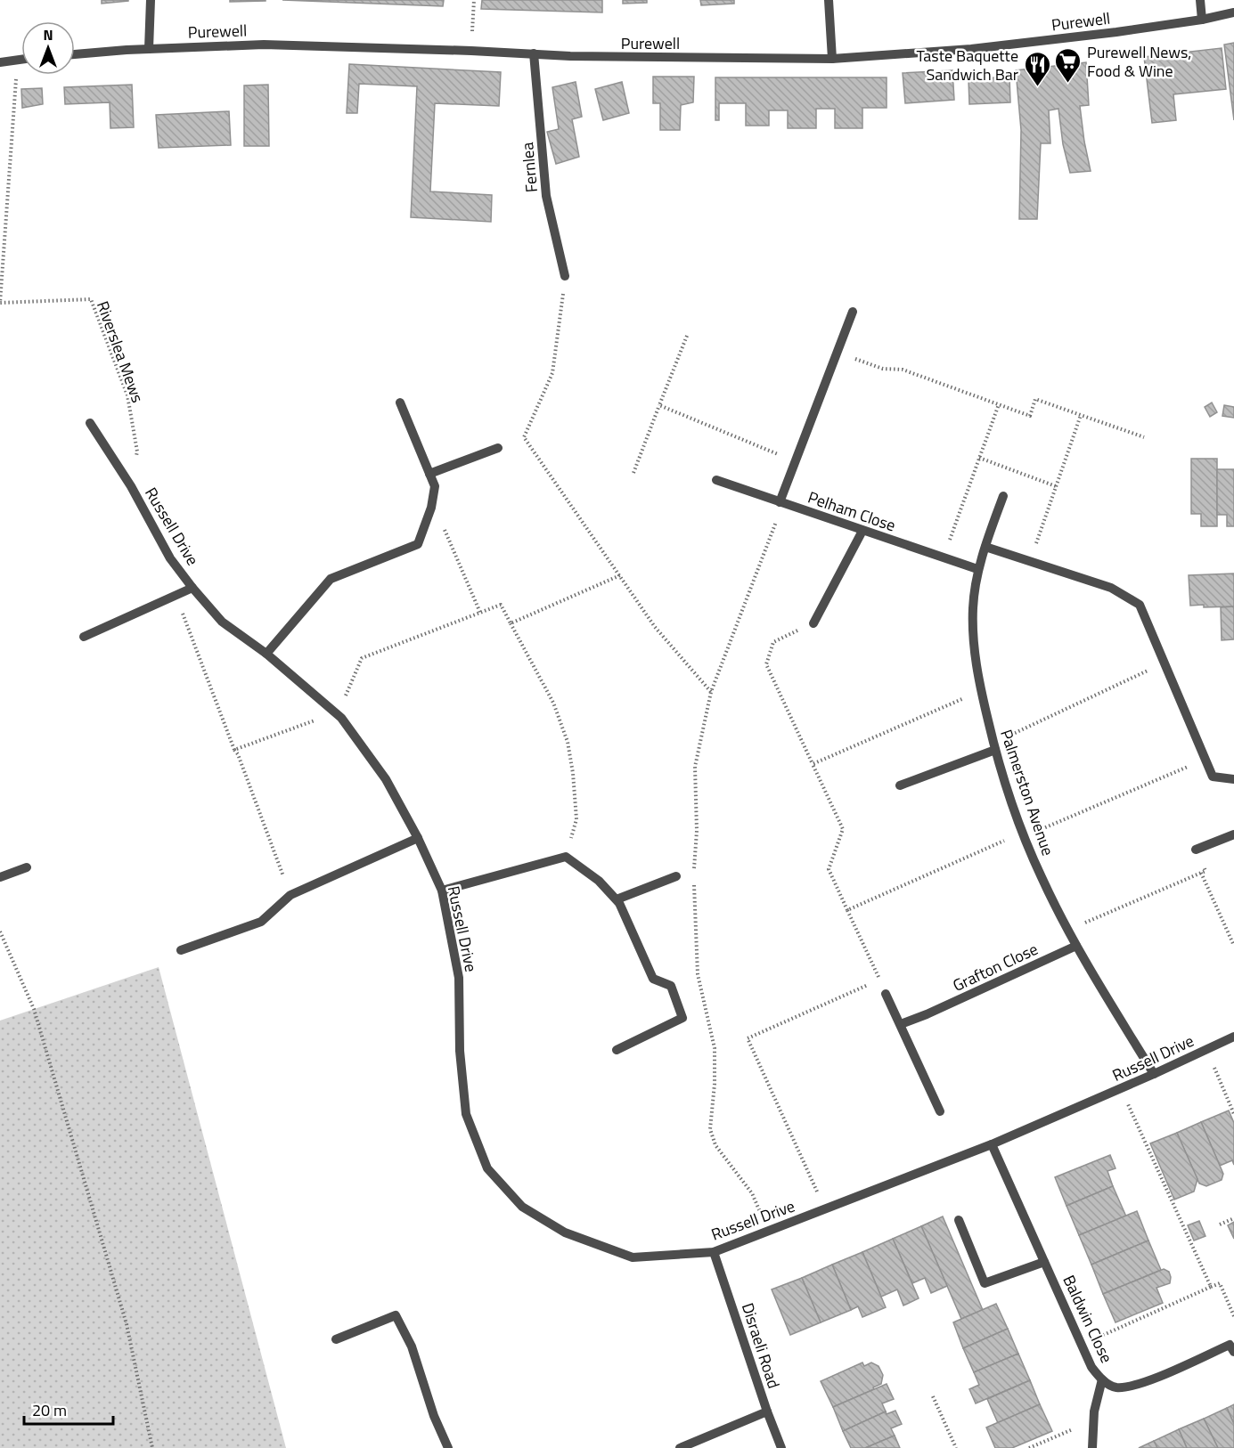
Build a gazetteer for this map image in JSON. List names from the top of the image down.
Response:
{
  "streets": {
    "street": [
      "Purewell",
      "Fernlea",
      "Pelham Close",
      "Russell Drive",
      "Palmerston Avenue",
      "Grafton Close",
      "Baldwin Close",
      "Disraeli Road"
    ],
    "path": ["Riverslea Mews"]
  },
  "crossings": [
    ["Purewell", "Fernlea"],
    ["Riverslea Mews", "Russell Drive"],
    ["Pelham Close", "Palmerston Avenue"],
    ["Russell Drive", "Palmerston Avenue"],
    ["Russell Drive", "Baldwin Close"],
    ["Russell Drive", "Disraeli Road"],
    ["Palmerston Avenue", "Grafton Close"]
  ],
  "places": {
    "supermarket": ["Purewell News, Food & Wine"],
    "restaurant": ["Taste Baquette Sandwich Bar"]
  },
  "scale_bar": "20 m",
  "north": "top"
}
